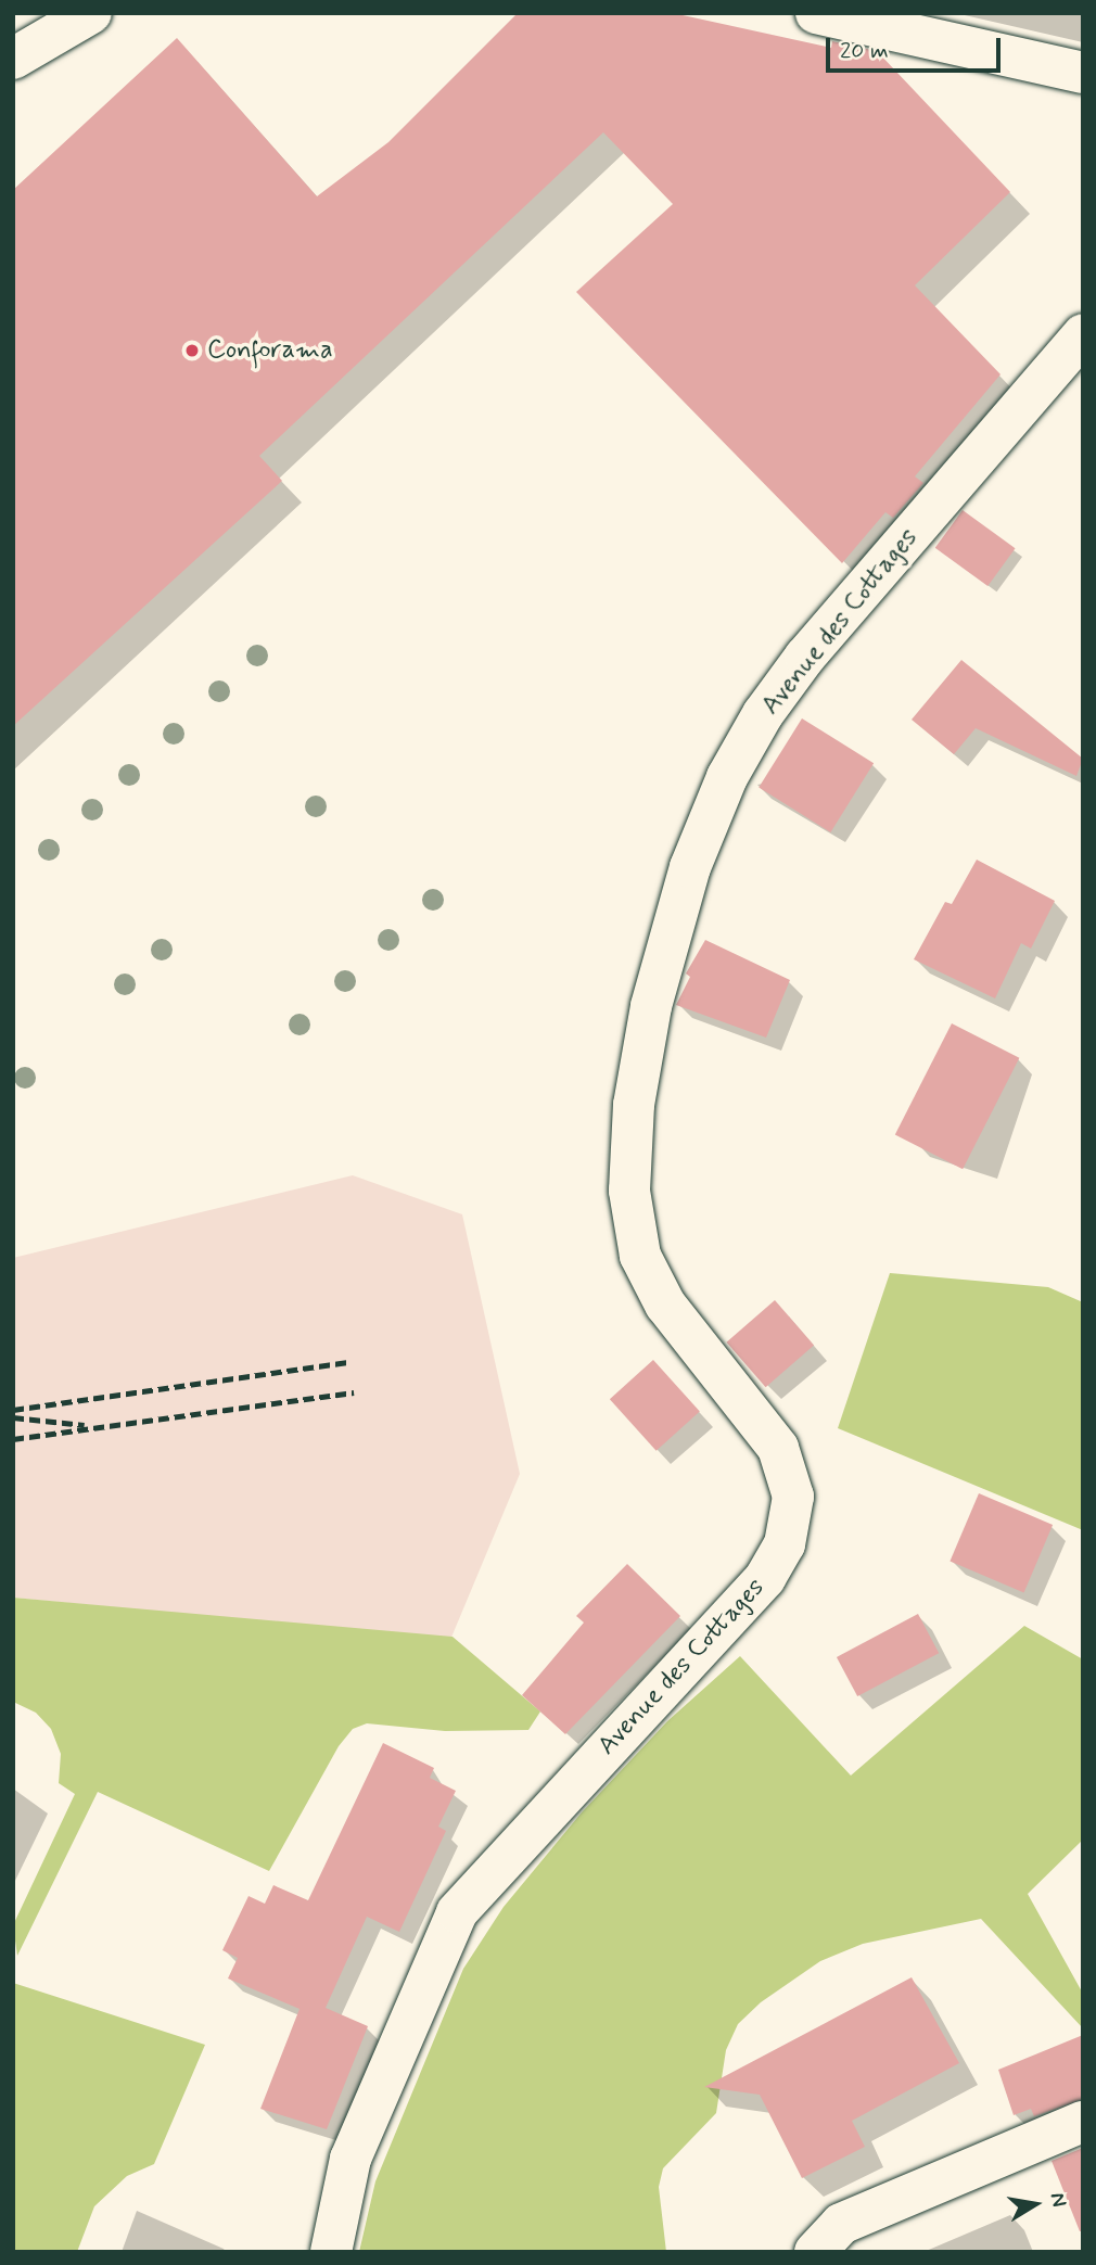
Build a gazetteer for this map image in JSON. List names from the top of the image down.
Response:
{
  "streets": {
    "street": ["Avenue des Cottages"]
  },
  "places": ["Conforama"],
  "scale_bar": "20 m",
  "north": "right"
}
